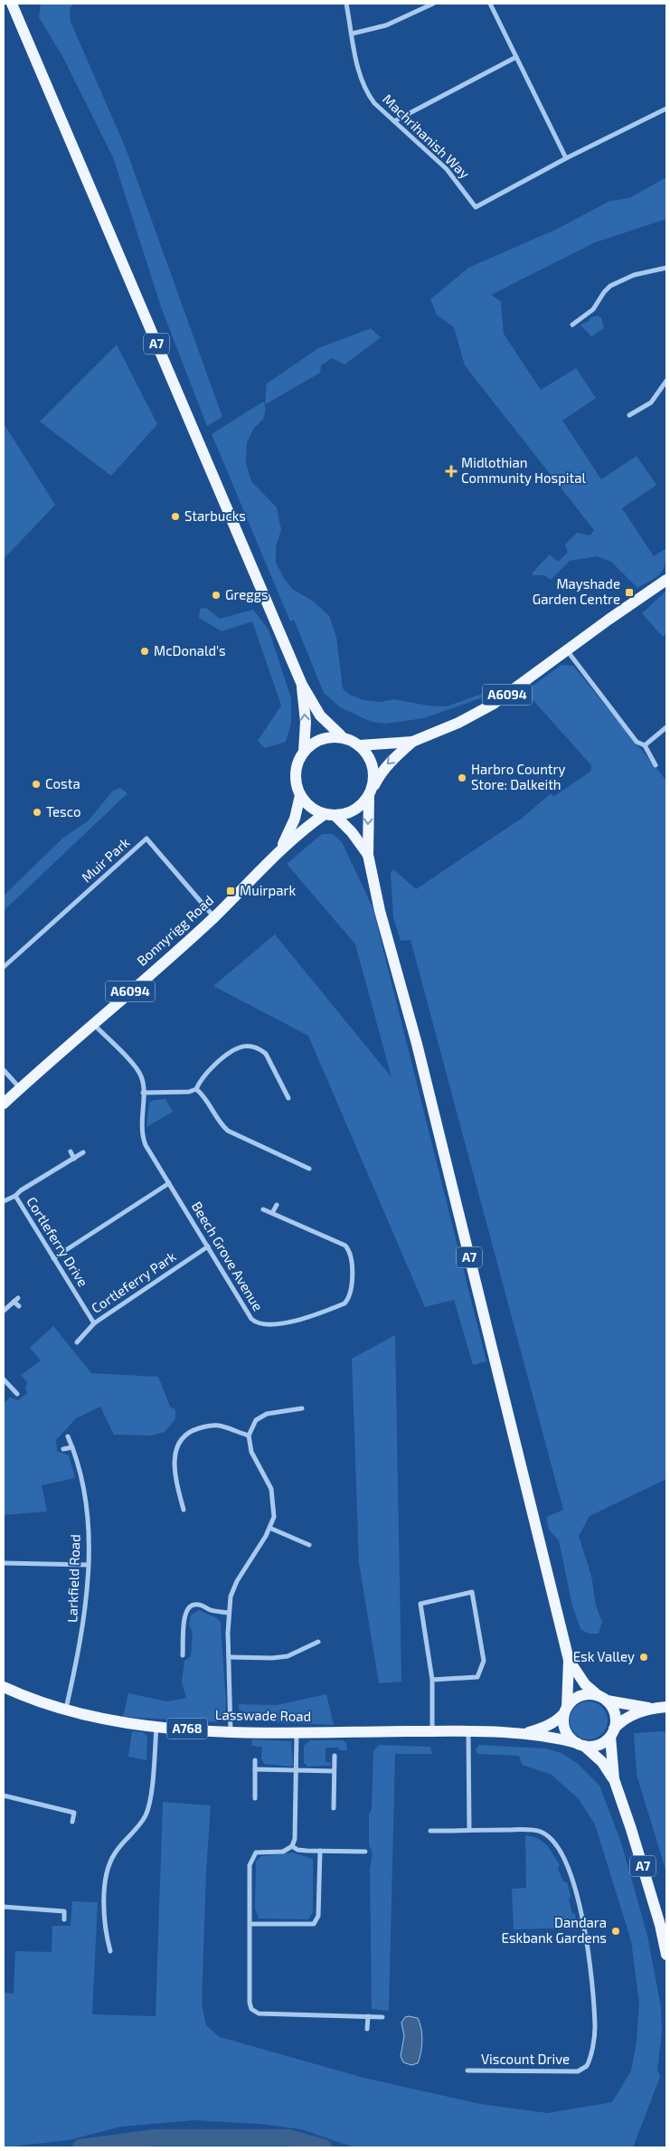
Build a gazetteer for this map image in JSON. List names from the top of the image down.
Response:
{
  "streets": {
    "main road": [
      "A7",
      "A6094",
      "Bonnyrigg Road",
      "Lasswade Road",
      "A768"
    ],
    "street": [
      "Machrihanish Way",
      "Muir Park",
      "Cortleferry Drive",
      "Beech Grove Avenue",
      "Cortleferry Park",
      "Larkfield Road",
      "Viscount Drive"
    ]
  },
  "crossings": [
    ["A7", "A6094"],
    ["A7", "Bonnyrigg Road"],
    ["A7", "Lasswade Road"],
    ["A6094", "Bonnyrigg Road"],
    ["Muir Park", "Bonnyrigg Road"],
    ["Bonnyrigg Road", "Beech Grove Avenue"],
    ["Cortleferry Drive", "Cortleferry Park"],
    ["Beech Grove Avenue", "Cortleferry Park"],
    ["Larkfield Road", "Lasswade Road"]
  ],
  "places": {
    "health": ["Midlothian Community Hospital"],
    "other": [
      "Starbucks",
      "Greggs",
      "McDonald's",
      "Harbro Country Store: Dalkeith",
      "Costa",
      "Tesco",
      "Esk Valley",
      "Dandara Eskbank Gardens"
    ],
    "transit": ["Mayshade Garden Centre", "Muirpark"]
  }
}
